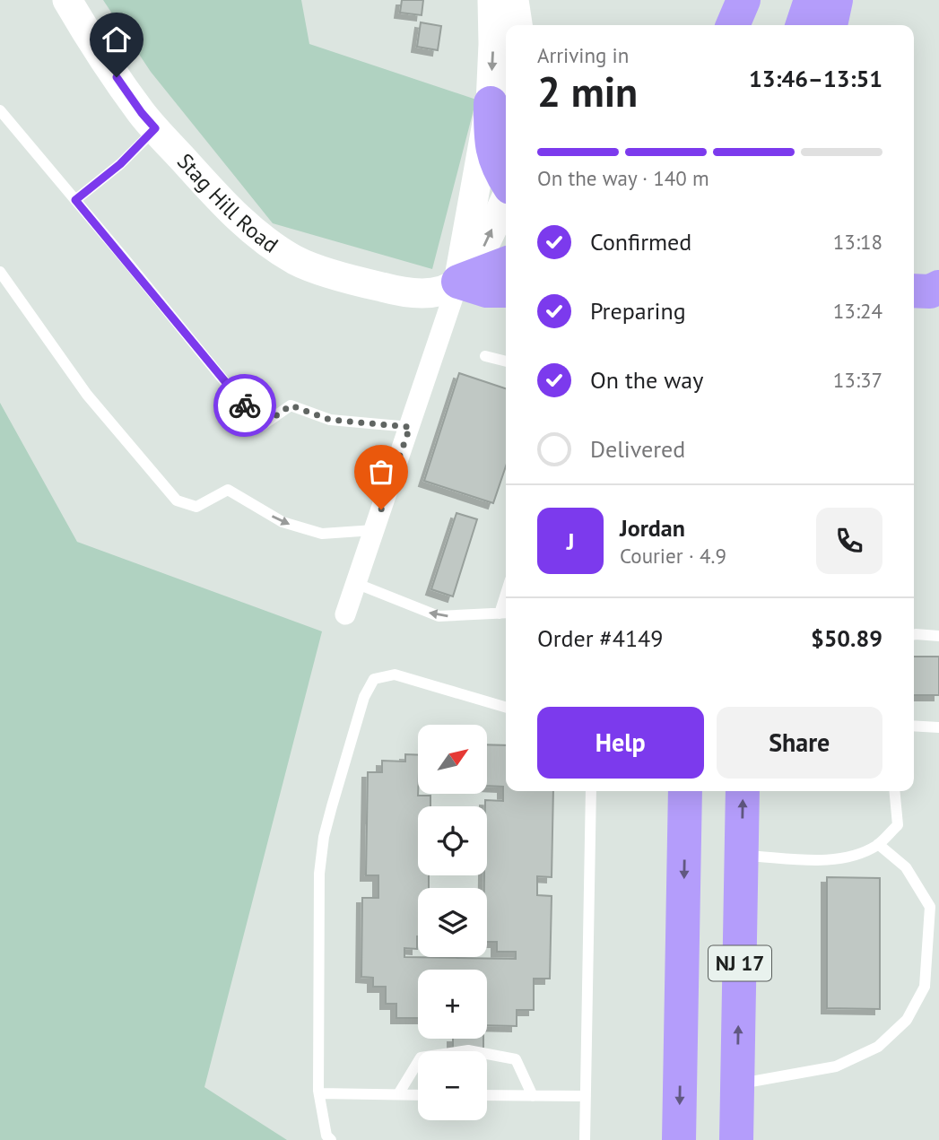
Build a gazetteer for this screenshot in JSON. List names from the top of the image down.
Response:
{
  "streets": {
    "highway": ["NJ 17"],
    "street": ["Stag Hill Road"]
  },
  "north": "top right",
  "page": {
    "heading": ["2 min", "Arriving in", "13:46–13:51"],
    "panel": [
      "Jordan",
      "Courier · 4.9",
      "Order #4149",
      "$50.89"
    ],
    "bar": "On the way · 140 m",
    "list": [
      ["Confirmed", "13:18"],
      ["Preparing", "13:24"],
      ["On the way", "13:37"],
      "Delivered"
    ],
    "round": "J",
    "buttons": ["Help", "Share"],
    "map_buttons": ["+", "−"]
  }
}
